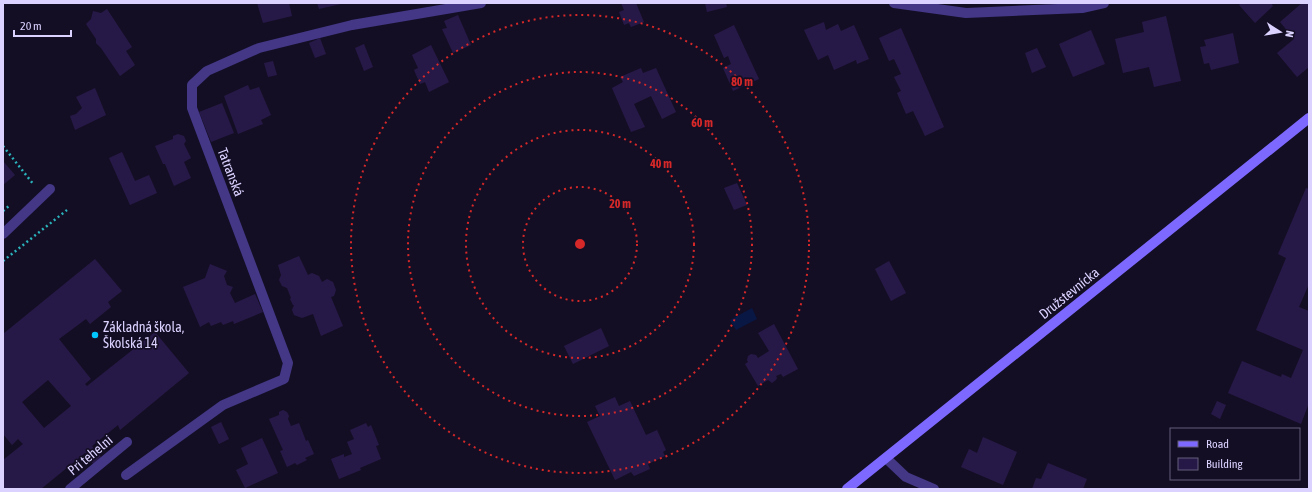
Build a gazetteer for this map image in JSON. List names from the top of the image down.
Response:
{
  "streets": {
    "main road": ["Družstevnícka"],
    "street": ["Tatranská", "Pri tehelni"]
  },
  "places": ["Základná škola, Školská 14"],
  "legend": ["Road", "Building"],
  "scale_bar": "20 m",
  "north": "right",
  "rings": [
    "80 m",
    "60 m",
    "40 m",
    "20 m"
  ]
}
